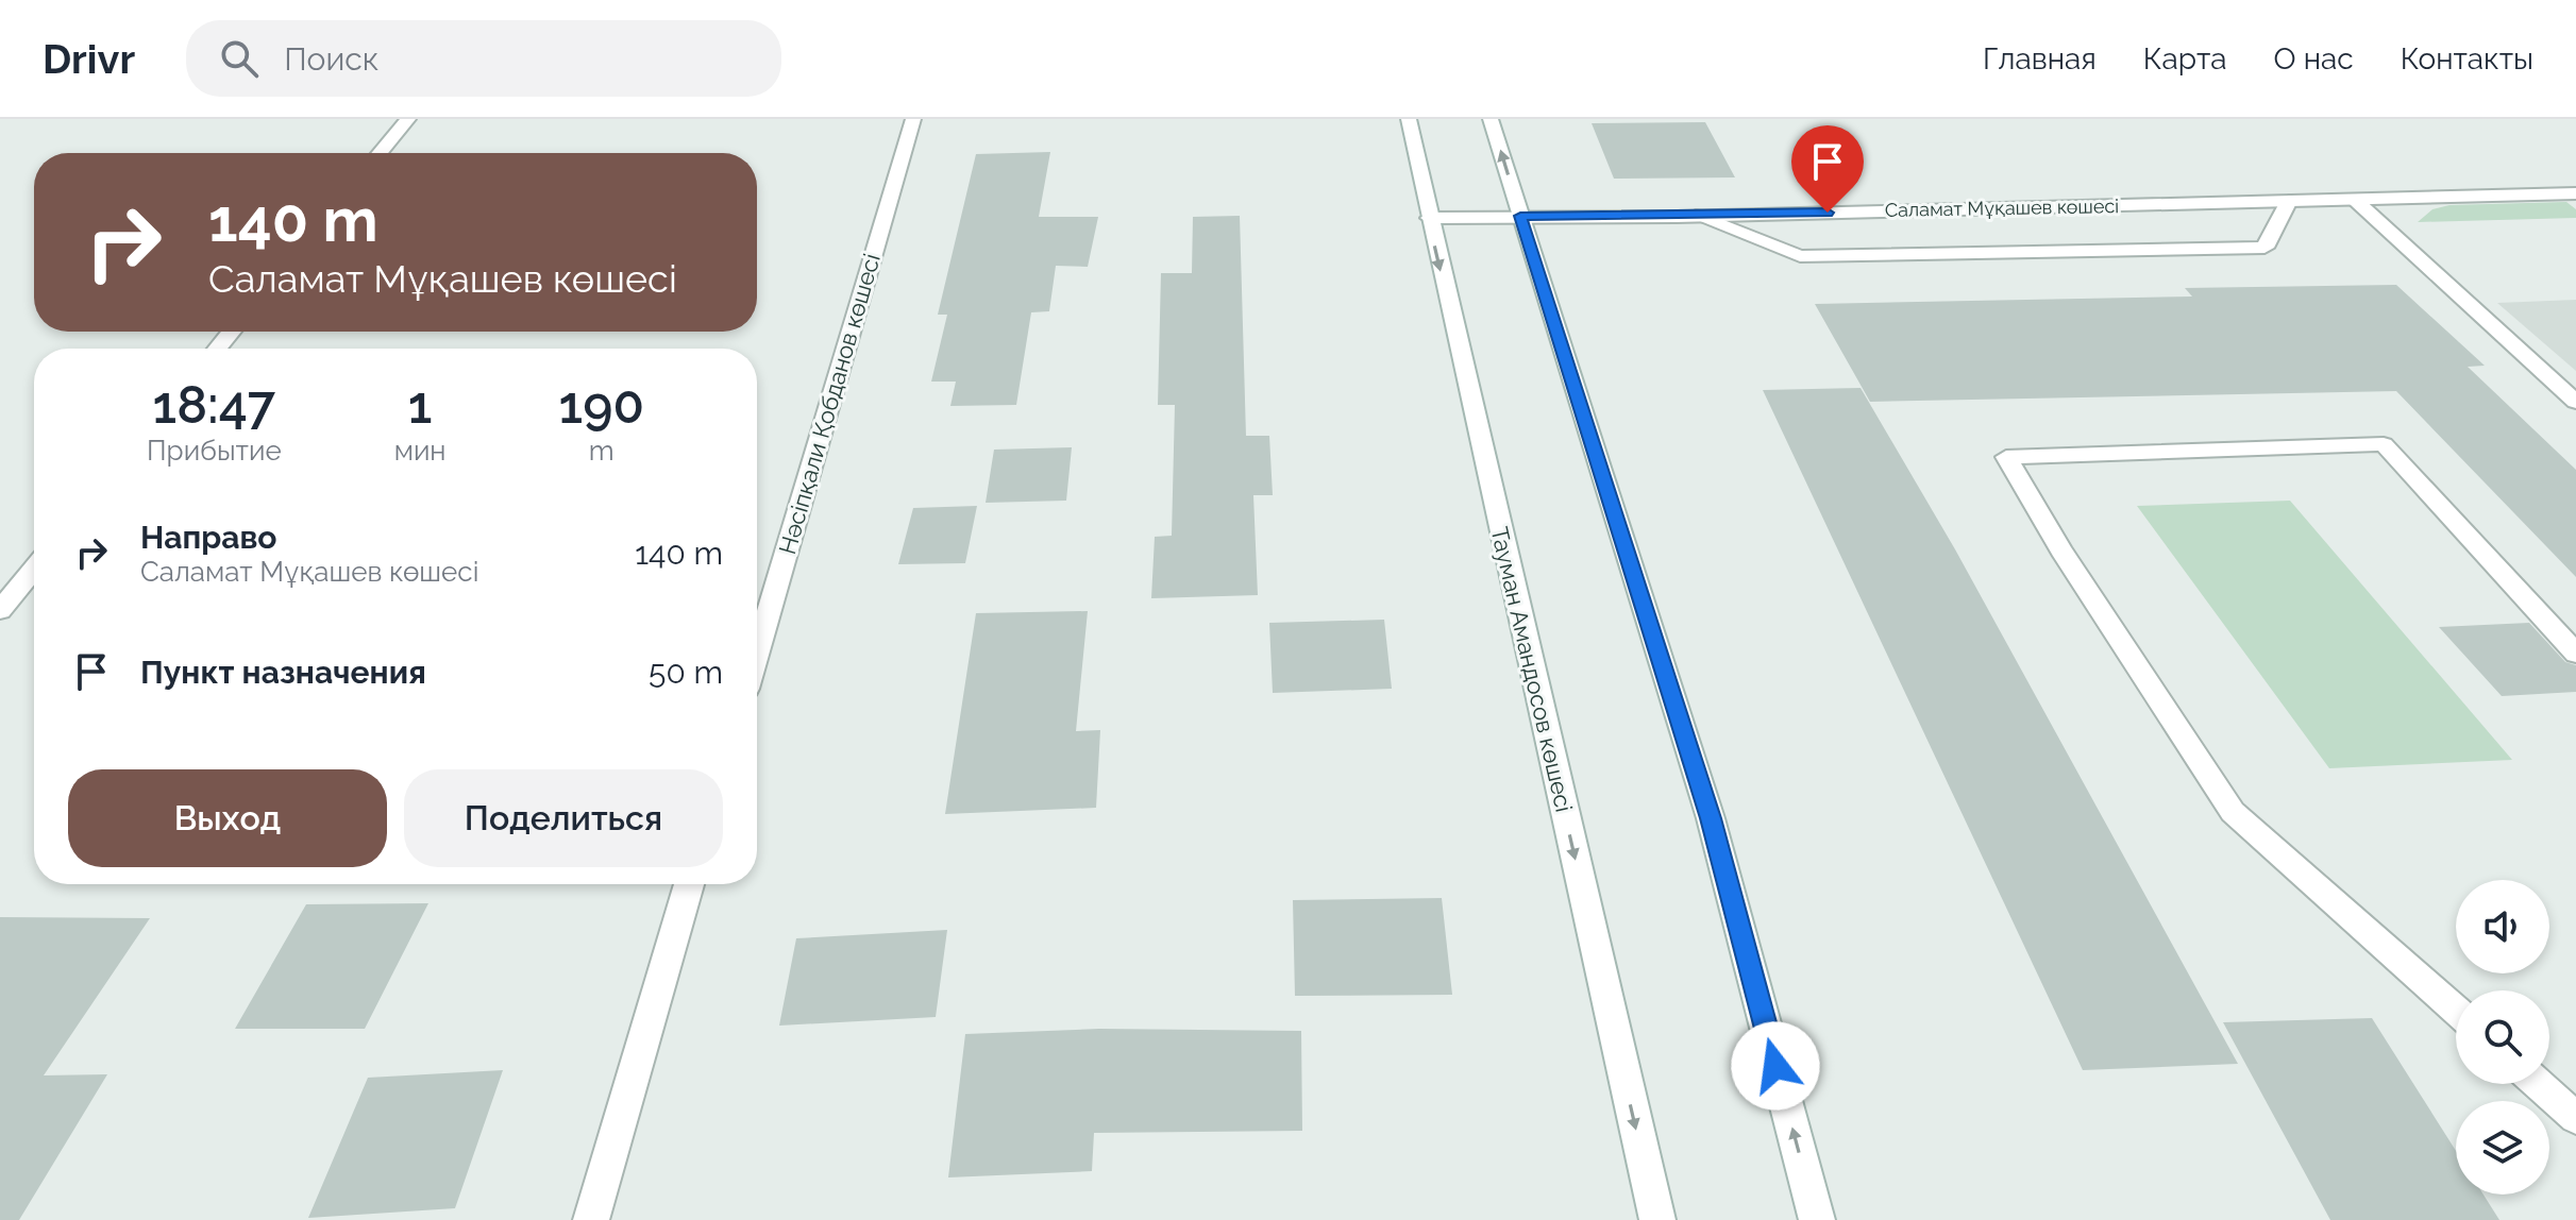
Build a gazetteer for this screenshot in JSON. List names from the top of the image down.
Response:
{
  "streets": {
    "street": ["Саламат Мұқашев көшесі", "Нәсіпқали Қобданов көшесі", "Тауман Амандосов көшесі"]
  },
  "crossings": [
    ["Саламат Мұқашев көшесі", "Тауман Амандосов көшесі"]
  ],
  "page": {
    "header": "Drivr",
    "search": "Поиск",
    "nav": [
      "Главная",
      "Карта",
      "О нас",
      "Контакты"
    ],
    "turn": ["140 m", "Саламат Мұқашев көшесі"],
    "eta": [
      "18:47",
      "Прибытие",
      "1",
      "мин",
      "190",
      "m"
    ],
    "list": [
      {
        "name": "Направо",
        "note": "Саламат Мұқашев көшесі",
        "value": "140 m"
      },
      {
        "name": "Пункт назначения",
        "value": "50 m"
      }
    ],
    "buttons": ["Выход", "Поделиться"]
  }
}
